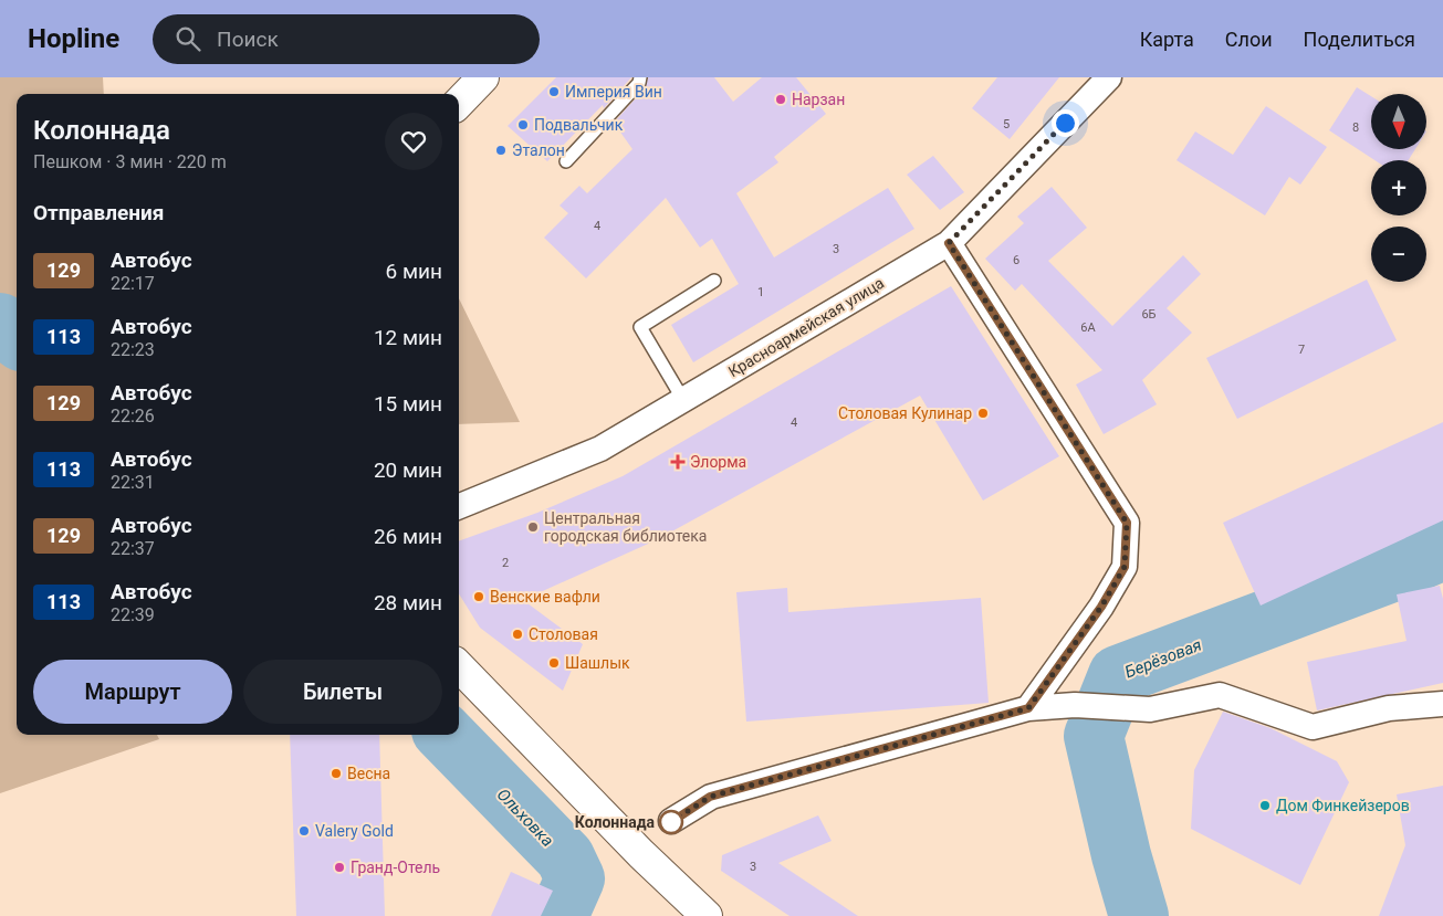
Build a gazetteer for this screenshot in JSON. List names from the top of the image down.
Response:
{
  "streets": {
    "street": ["Красноармейская улица"]
  },
  "water": ["Берёзовая", "Ольховка"],
  "places": {
    "other": [
      "Империя Вин",
      "Нарзан",
      "Подвальчик",
      "Эталон",
      "Столовая Кулинар",
      "Центральная городская библиотека",
      "Венские вафли",
      "Столовая",
      "Шашлык",
      "Весна",
      "Дом Финкейзеров",
      "Колоннада",
      "Valery Gold",
      "Гранд-Отель"
    ],
    "health": ["Элорма"]
  },
  "lines": ["bus line 129"],
  "house_numbers": [
    "5",
    "8",
    "4",
    "3",
    "6",
    "1",
    "6Б",
    "6А",
    "7",
    "4",
    "2",
    "3"
  ],
  "north": "bottom",
  "page": {
    "header": "Hopline",
    "search": "Поиск",
    "nav": ["Карта", "Слои", "Поделиться"],
    "map_buttons": ["+", "−"],
    "heading": [
      ["Колоннада", "Пешком · 3 мин · 220 m"],
      "Отправления"
    ],
    "list": [
      {
        "mark": "129",
        "name": "Автобус",
        "note": "22:17",
        "value": "6 мин"
      },
      {
        "mark": "113",
        "name": "Автобус",
        "note": "22:23",
        "value": "12 мин"
      },
      {
        "mark": "129",
        "name": "Автобус",
        "note": "22:26",
        "value": "15 мин"
      },
      {
        "mark": "113",
        "name": "Автобус",
        "note": "22:31",
        "value": "20 мин"
      },
      {
        "mark": "129",
        "name": "Автобус",
        "note": "22:37",
        "value": "26 мин"
      },
      {
        "mark": "113",
        "name": "Автобус",
        "note": "22:39",
        "value": "28 мин"
      }
    ],
    "buttons": ["Маршрут", "Билеты"]
  }
}
